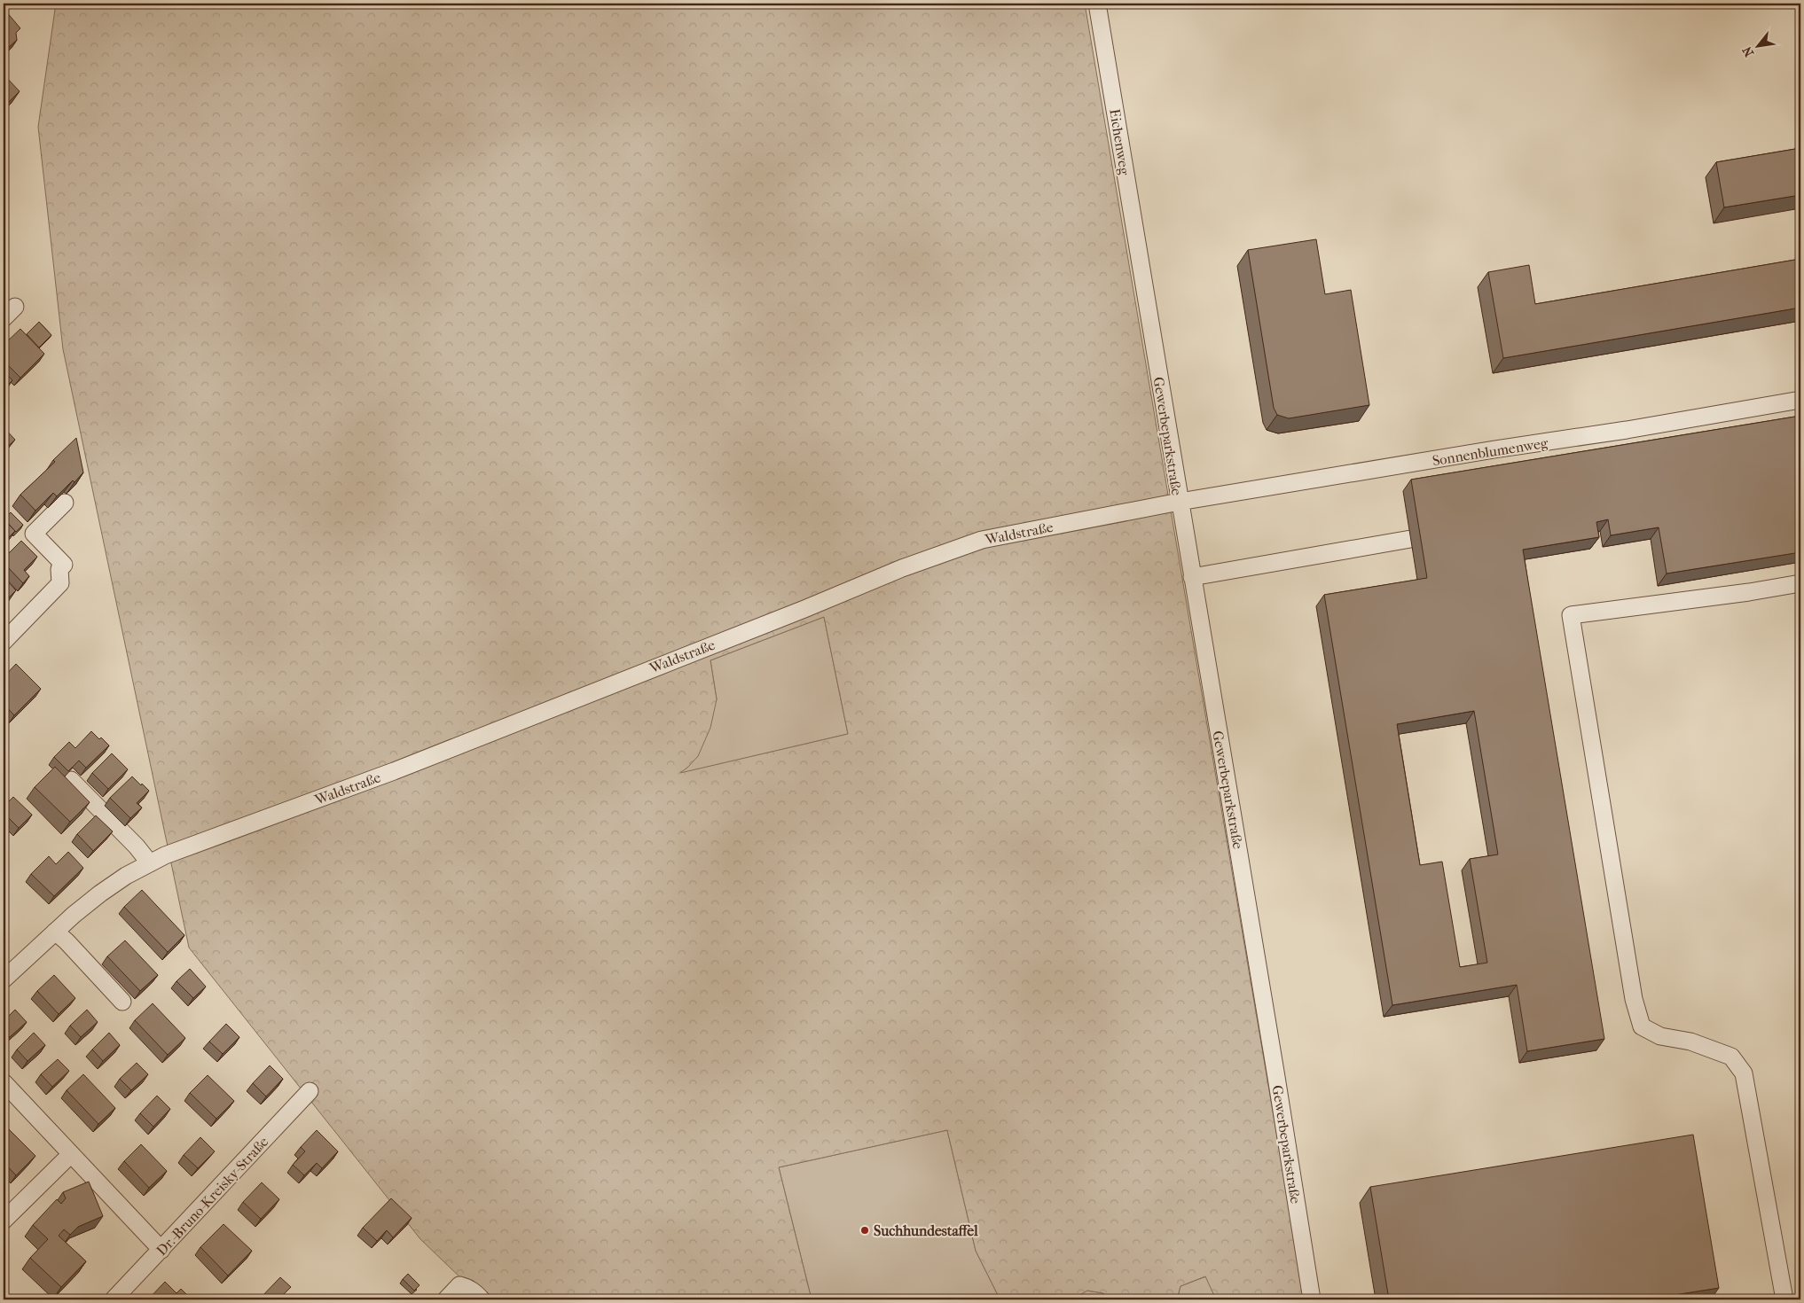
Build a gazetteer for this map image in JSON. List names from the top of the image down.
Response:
{
  "streets": {
    "street": [
      "Eichenweg",
      "Gewerbeparkstraße",
      "Sonnenblumenweg",
      "Waldstraße",
      "Dr.-Bruno-Kreisky-Straße"
    ]
  },
  "crossings": [
    ["Eichenweg", "Gewerbeparkstraße"],
    ["Gewerbeparkstraße", "Sonnenblumenweg"],
    ["Gewerbeparkstraße", "Waldstraße"],
    ["Sonnenblumenweg", "Waldstraße"]
  ],
  "places": ["Suchhundestaffel"],
  "north": "bottom left"
}
